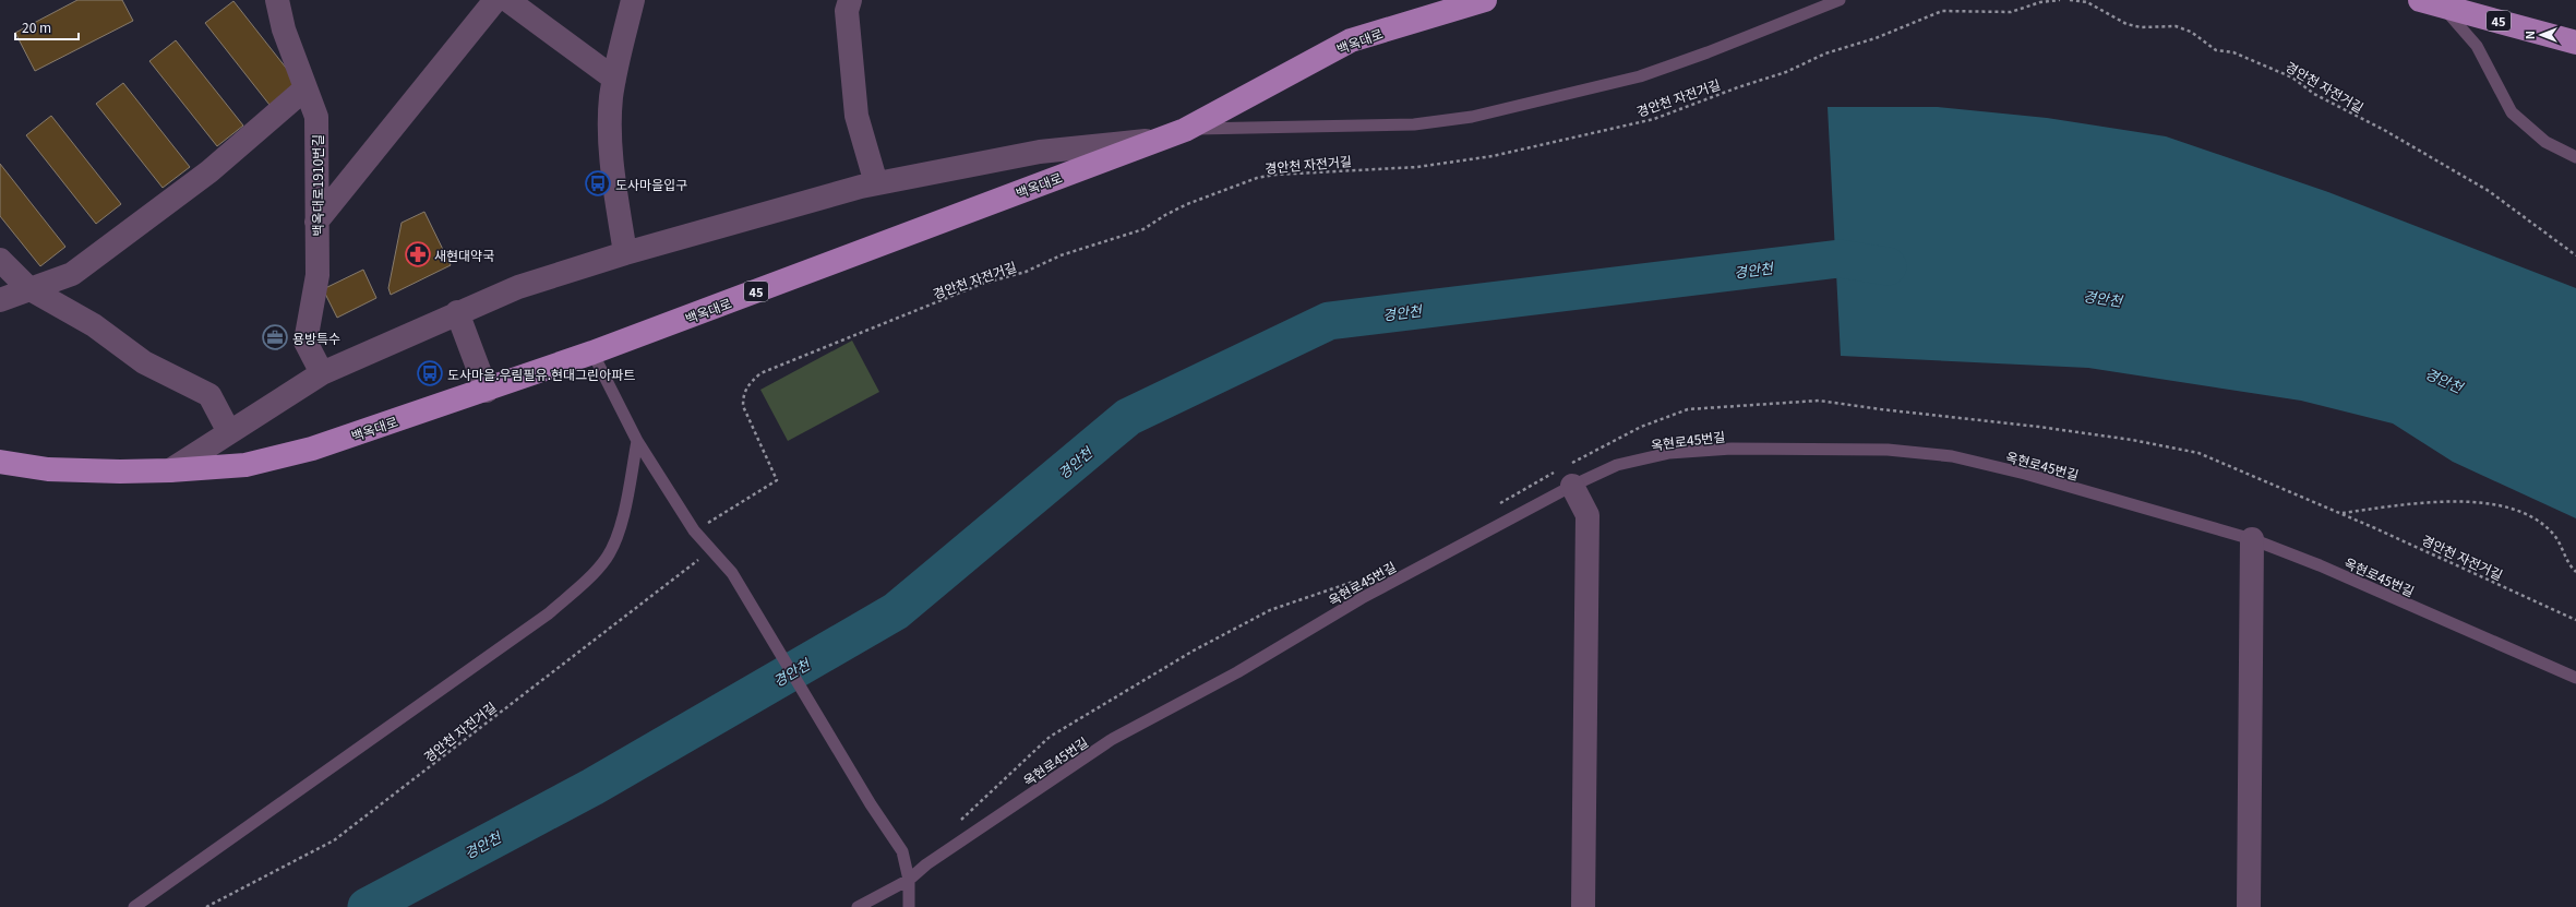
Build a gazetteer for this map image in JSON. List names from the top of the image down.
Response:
{
  "streets": {
    "main road": ["45", "백옥대로"],
    "street": ["백옥대로1910번길"],
    "lane": ["옥현로45번길"],
    "path": ["경안천 자전거길"]
  },
  "water": ["경안천"],
  "places": {
    "bus stop": ["도사마을입구", "도사마을.우림필유.현대그린아파트"],
    "pharmacy": ["새현대약국"],
    "office": ["용방특수"]
  },
  "scale_bar": "20 m",
  "north": "left"
}
